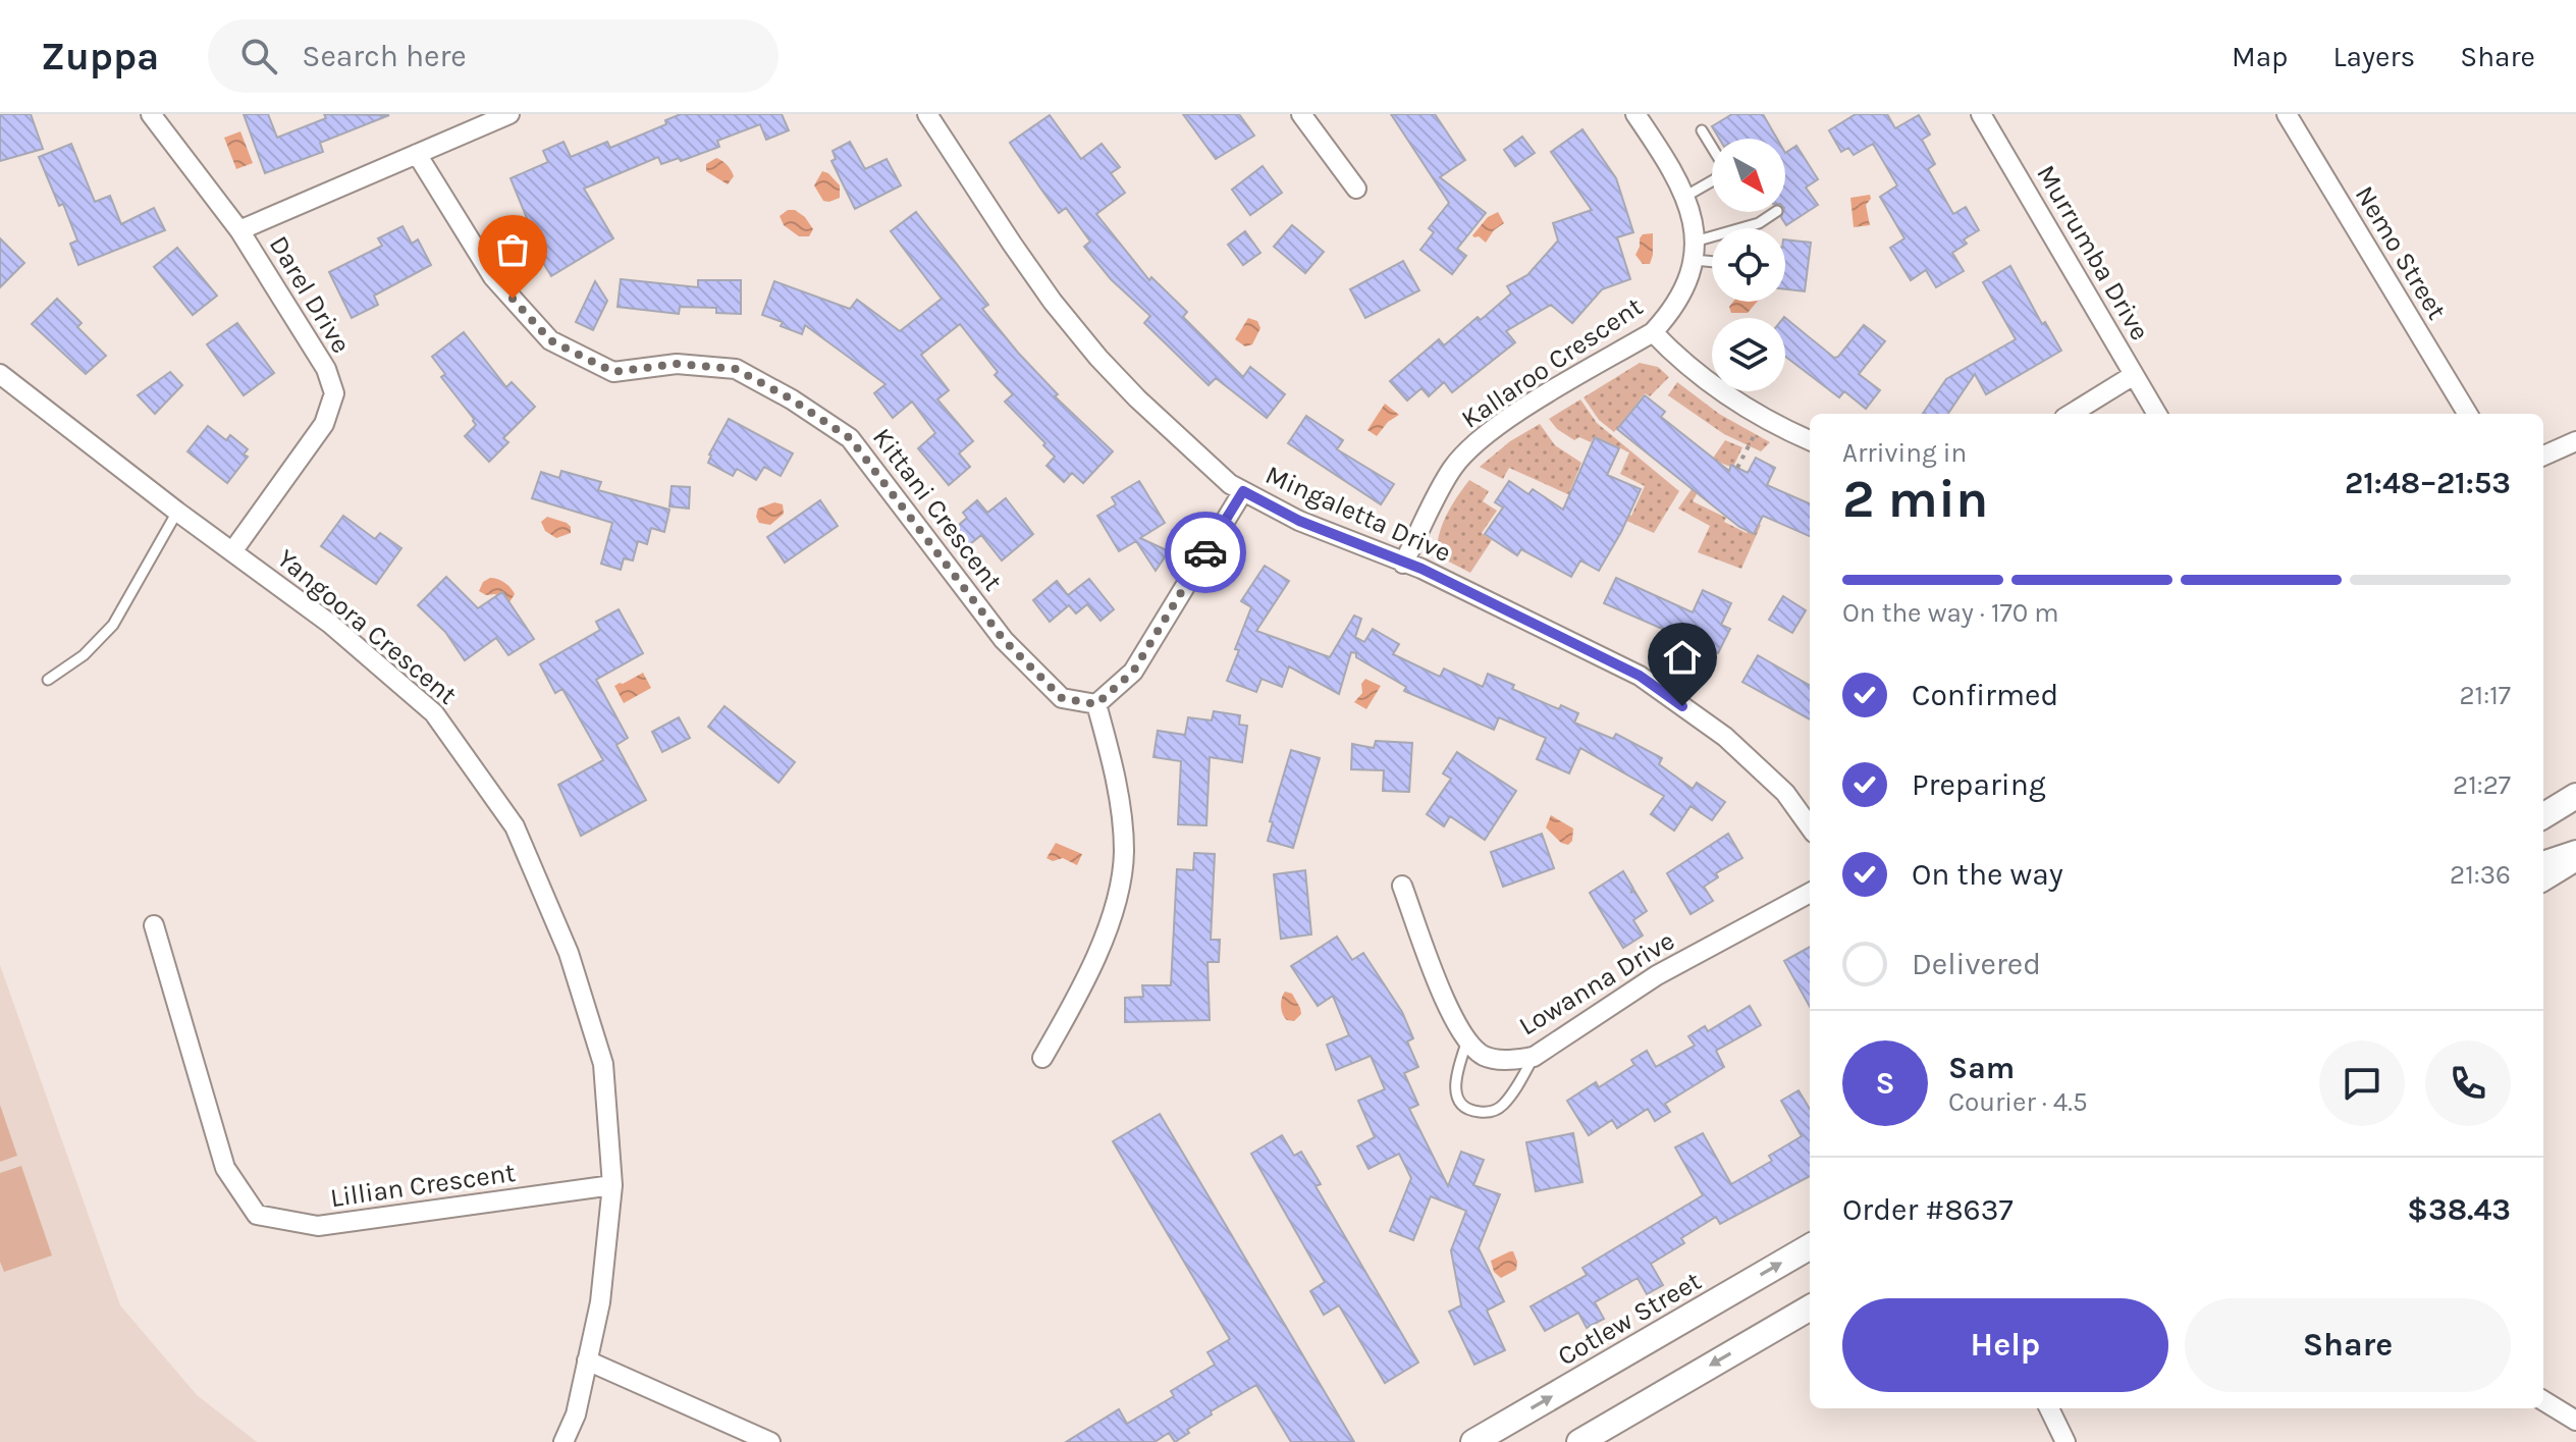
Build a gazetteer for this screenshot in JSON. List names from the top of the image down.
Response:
{
  "streets": {
    "main road": ["Cotlew Street"],
    "street": [
      "Murrumba Drive",
      "Nemo Street",
      "Darel Drive",
      "Kallaroo Crescent",
      "Kittani Crescent",
      "Mingaletta Drive",
      "Yangoora Crescent",
      "Lowanna Drive",
      "Lillian Crescent"
    ]
  },
  "crossings": [
    ["Darel Drive", "Yangoora Crescent"],
    ["Kallaroo Crescent", "Mingaletta Drive"],
    ["Yangoora Crescent", "Lillian Crescent"]
  ],
  "north": "bottom right",
  "page": {
    "header": "Zuppa",
    "search": "Search here",
    "nav": ["Map", "Layers", "Share"],
    "heading": ["2 min", "Arriving in", "21:48–21:53"],
    "panel": [
      "Sam",
      "Courier · 4.5",
      "Order #8637",
      "$38.43"
    ],
    "bar": "On the way · 170 m",
    "list": [
      ["Confirmed", "21:17"],
      ["Preparing", "21:27"],
      ["On the way", "21:36"],
      "Delivered"
    ],
    "round": "S",
    "buttons": ["Help", "Share"]
  }
}
